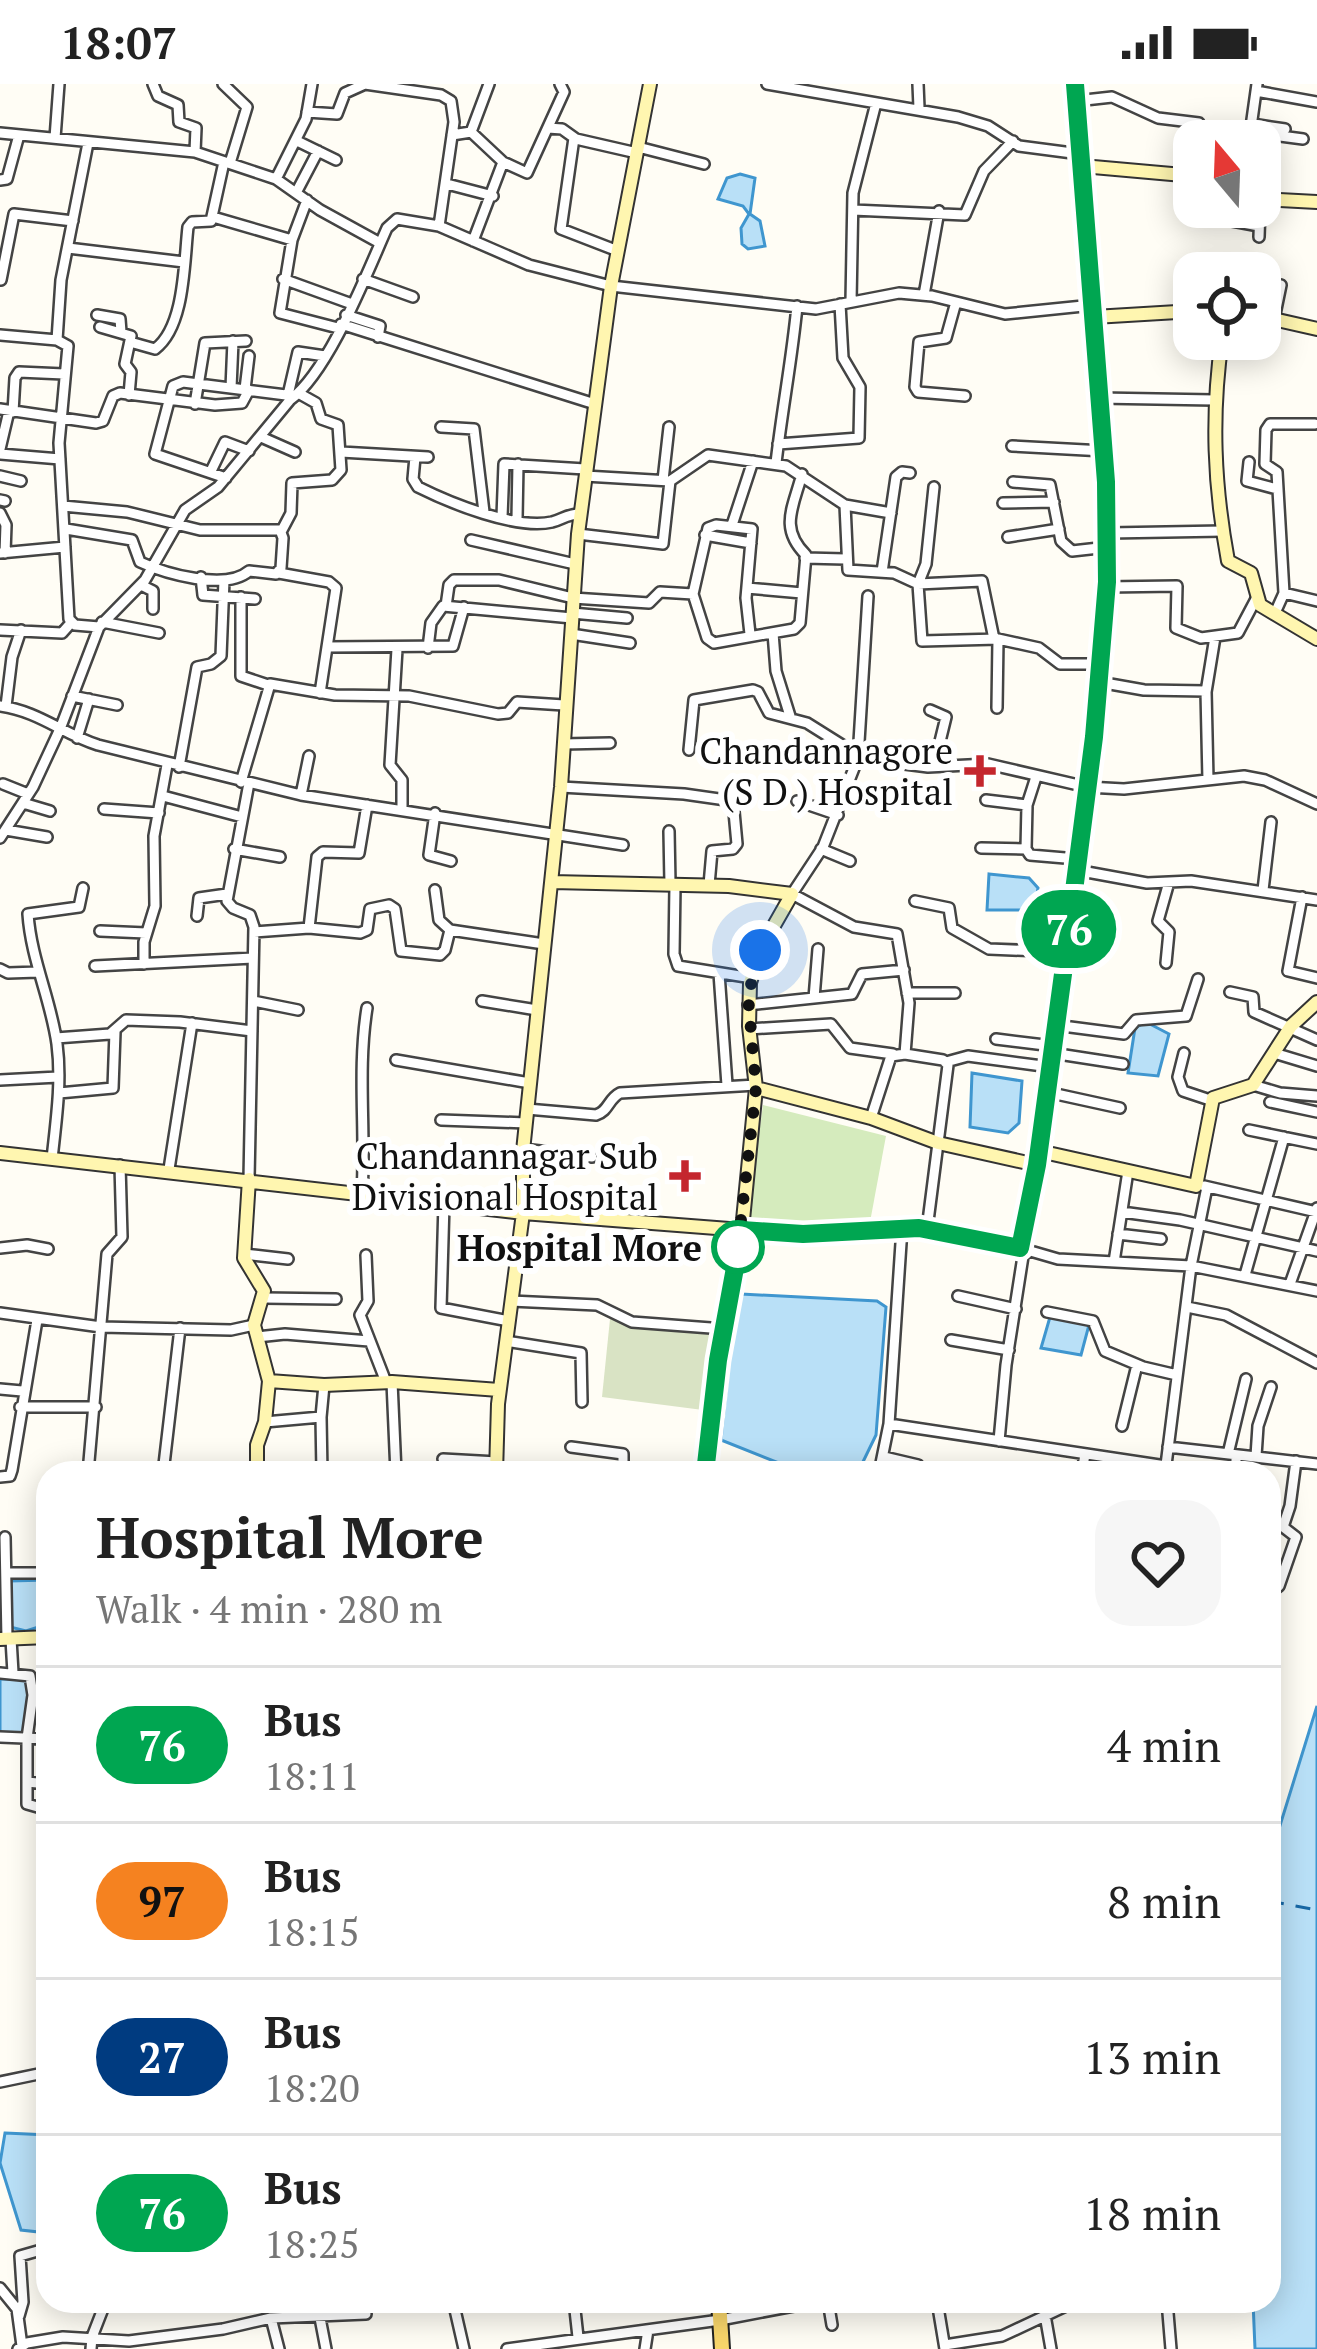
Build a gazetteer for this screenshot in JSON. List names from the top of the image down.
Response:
{
  "places": {
    "health": ["Chandannagore (S D ) Hospital", "Chandannagar Sub Divisional Hospital"],
    "other": ["Hospital More"]
  },
  "lines": ["bus line 76"],
  "north": "top",
  "page": {
    "status": "18:07",
    "on_map": "76",
    "heading": ["Hospital More", "Walk · 4 min · 280 m"],
    "list": [
      {
        "mark": "76",
        "name": "Bus",
        "note": "18:11",
        "value": "4 min"
      },
      {
        "mark": "97",
        "name": "Bus",
        "note": "18:15",
        "value": "8 min"
      },
      {
        "mark": "27",
        "name": "Bus",
        "note": "18:20",
        "value": "13 min"
      },
      {
        "mark": "76",
        "name": "Bus",
        "note": "18:25",
        "value": "18 min"
      }
    ]
  }
}
